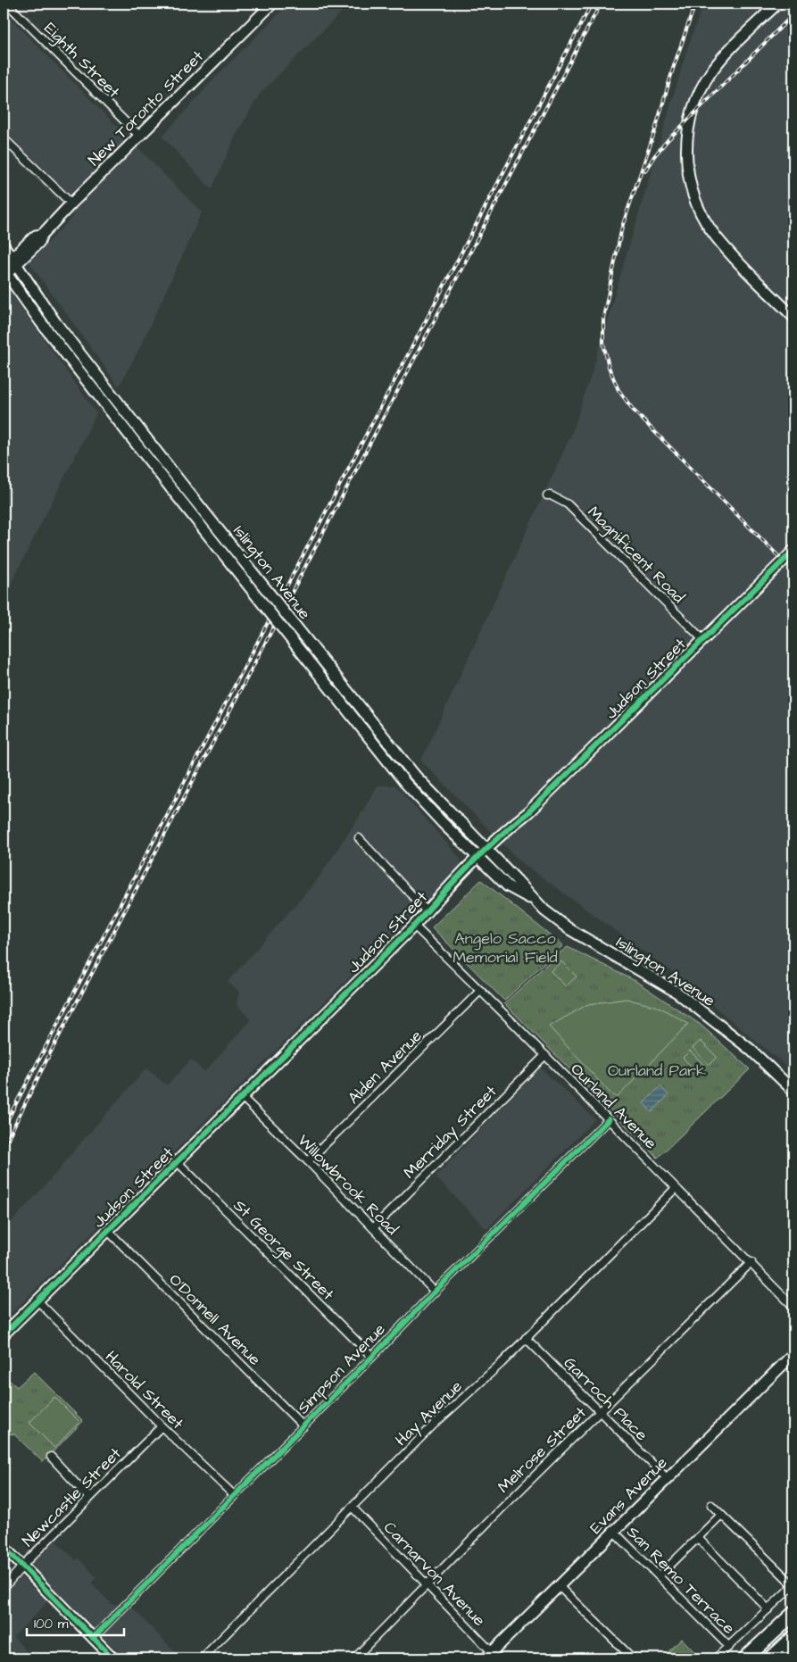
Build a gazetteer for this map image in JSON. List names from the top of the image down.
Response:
{
  "streets": {
    "main road": [
      "New Toronto Street",
      "Islington Avenue",
      "Judson Street",
      "Evans Avenue"
    ],
    "street": [
      "Eighth Street",
      "Magnificent Road",
      "Alden Avenue",
      "Ourland Avenue",
      "Merriday Street",
      "Willowbrook Road",
      "St George Street",
      "O'Donnell Avenue",
      "Simpson Avenue",
      "Harold Street",
      "Garroch Place",
      "Hay Avenue",
      "Melrose Street",
      "Newcastle Street",
      "Carnarvon Avenue",
      "San Remo Terrace"
    ]
  },
  "crossings": [
    ["Eighth Street", "New Toronto Street"],
    ["New Toronto Street", "Islington Avenue"],
    ["Magnificent Road", "Judson Street"],
    ["Islington Avenue", "Judson Street"],
    ["Judson Street", "Ourland Avenue"],
    ["Judson Street", "Willowbrook Road"],
    ["Judson Street", "St George Street"],
    ["Judson Street", "O'Donnell Avenue"],
    ["Judson Street", "Harold Street"],
    ["Alden Avenue", "Ourland Avenue"],
    ["Alden Avenue", "Willowbrook Road"],
    ["Ourland Avenue", "Merriday Street"],
    ["Ourland Avenue", "Simpson Avenue"],
    ["Ourland Avenue", "Hay Avenue"],
    ["Ourland Avenue", "Melrose Street"],
    ["Merriday Street", "Willowbrook Road"],
    ["Willowbrook Road", "Simpson Avenue"],
    ["St George Street", "Simpson Avenue"],
    ["O'Donnell Avenue", "Simpson Avenue"],
    ["Simpson Avenue", "Harold Street"],
    ["Harold Street", "Newcastle Street"],
    ["Garroch Place", "Hay Avenue"],
    ["Garroch Place", "Melrose Street"],
    ["Garroch Place", "Evans Avenue"],
    ["Hay Avenue", "Carnarvon Avenue"],
    ["Melrose Street", "Carnarvon Avenue"],
    ["Evans Avenue", "Carnarvon Avenue"],
    ["Evans Avenue", "San Remo Terrace"]
  ],
  "parks": ["Angelo Sacco Memorial Field", "Ourland Park"],
  "scale_bar": "100 m"
}
